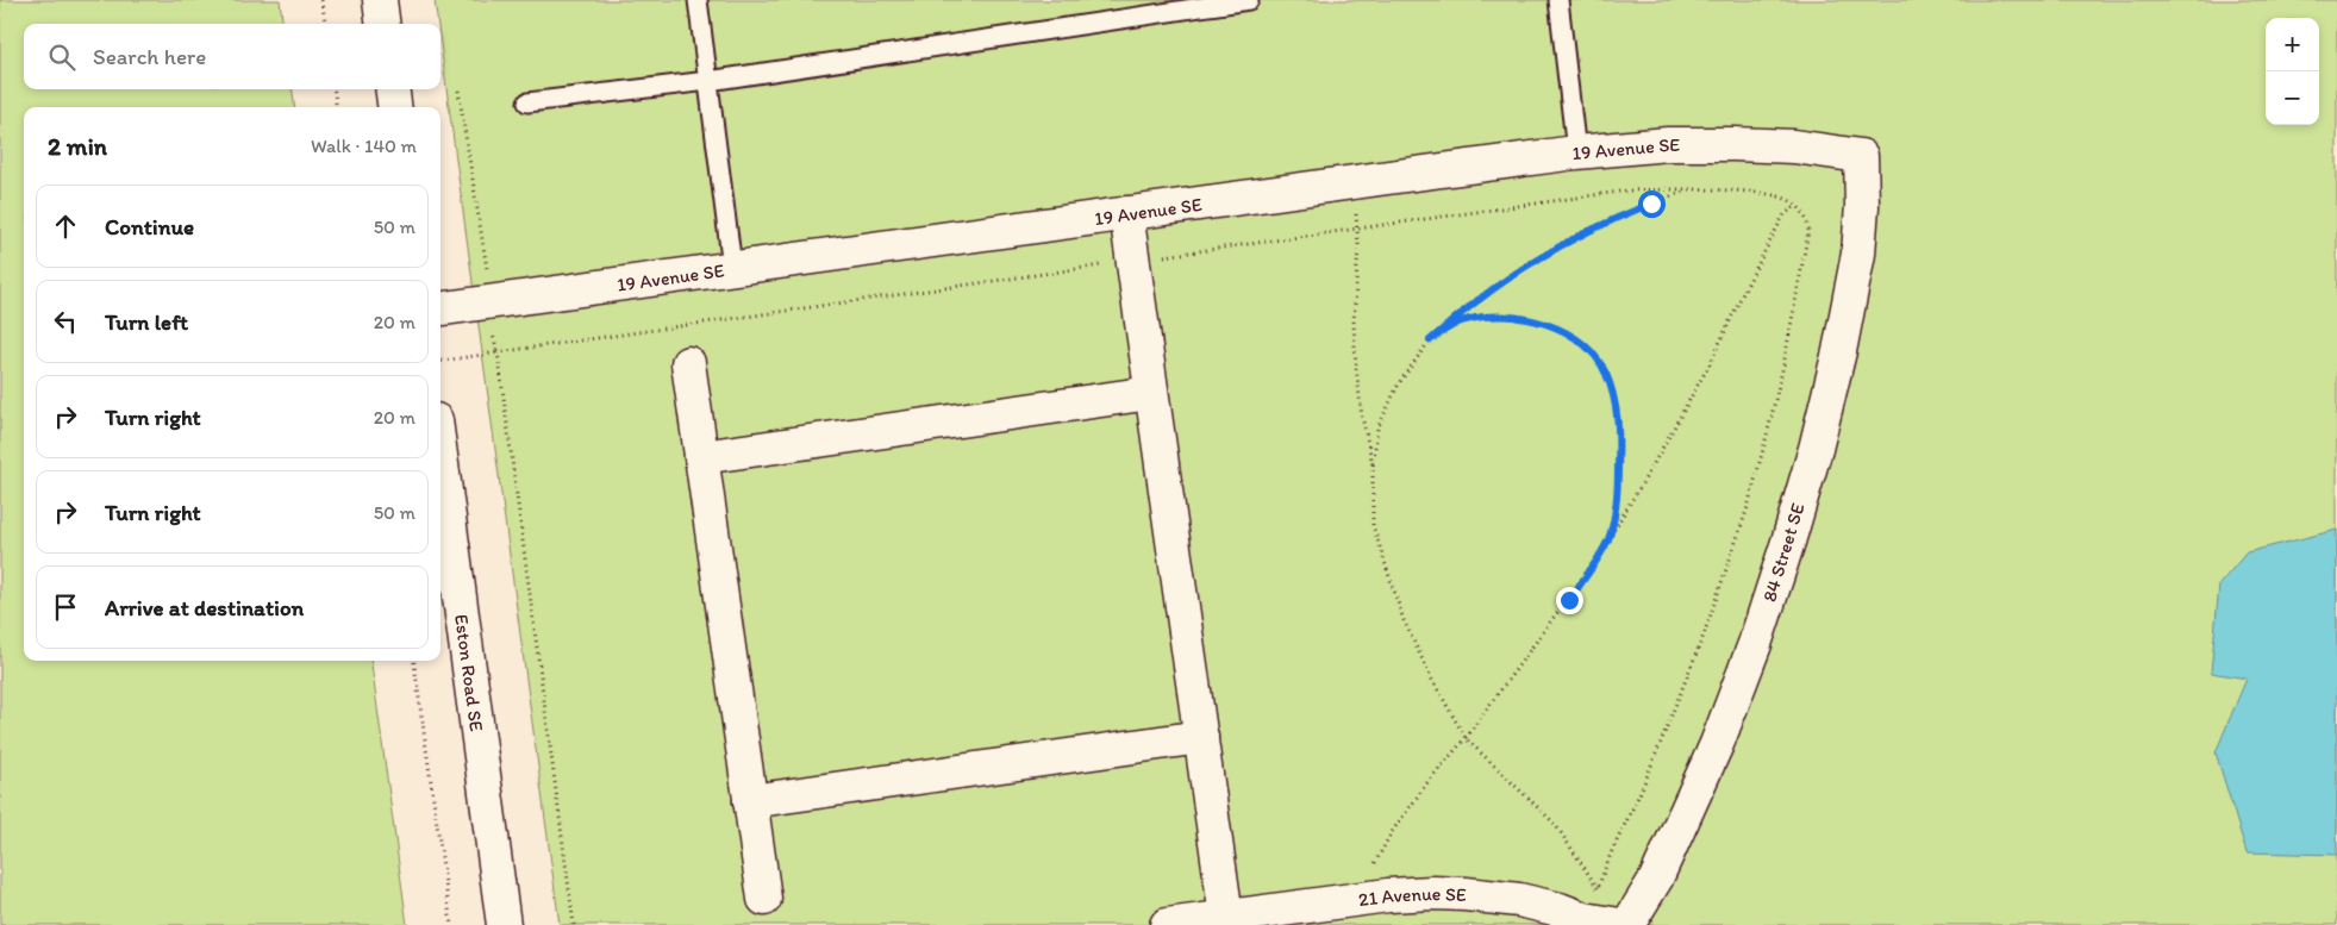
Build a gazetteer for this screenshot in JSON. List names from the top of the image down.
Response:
{
  "streets": {
    "street": [
      "19 Avenue SE",
      "84 Street SE",
      "Eston Road SE",
      "21 Avenue SE"
    ]
  },
  "crossings": [
    ["19 Avenue SE", "84 Street SE"]
  ],
  "page": {
    "map_buttons": ["+", "−"],
    "search": "Search here",
    "heading": ["2 min", "Walk · 140 m"],
    "list": [
      ["Continue", "50 m"],
      ["Turn left", "20 m"],
      ["Turn right", "20 m"],
      ["Turn right", "50 m"],
      "Arrive at destination"
    ]
  }
}
